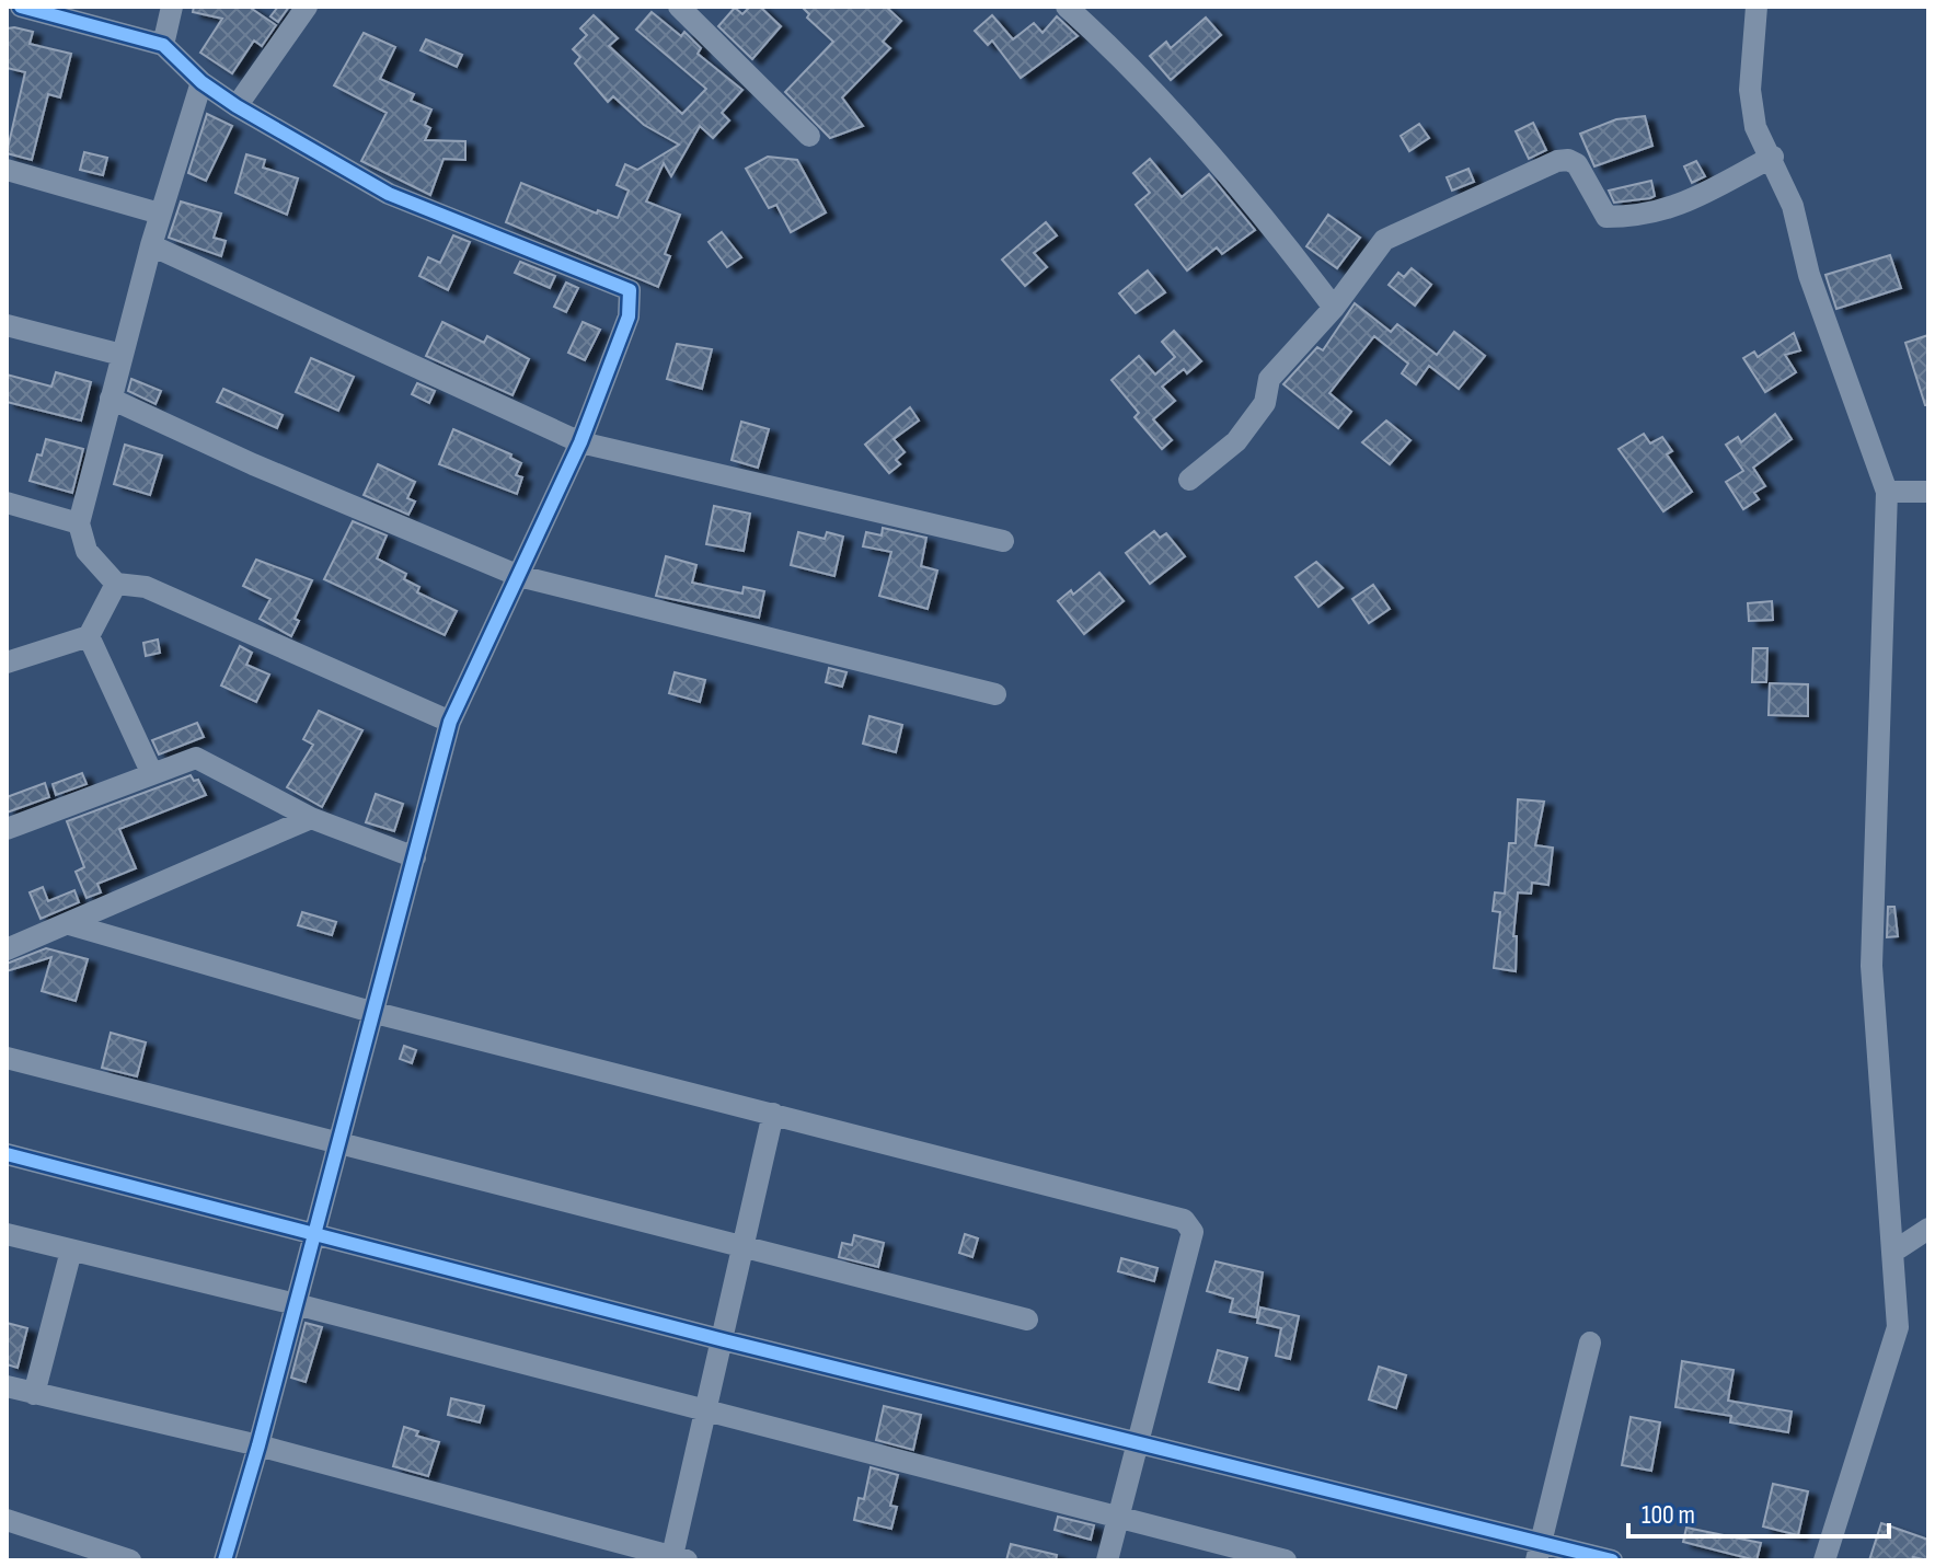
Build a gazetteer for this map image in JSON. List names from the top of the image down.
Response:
{
  "scale_bar": "100 m"
}
